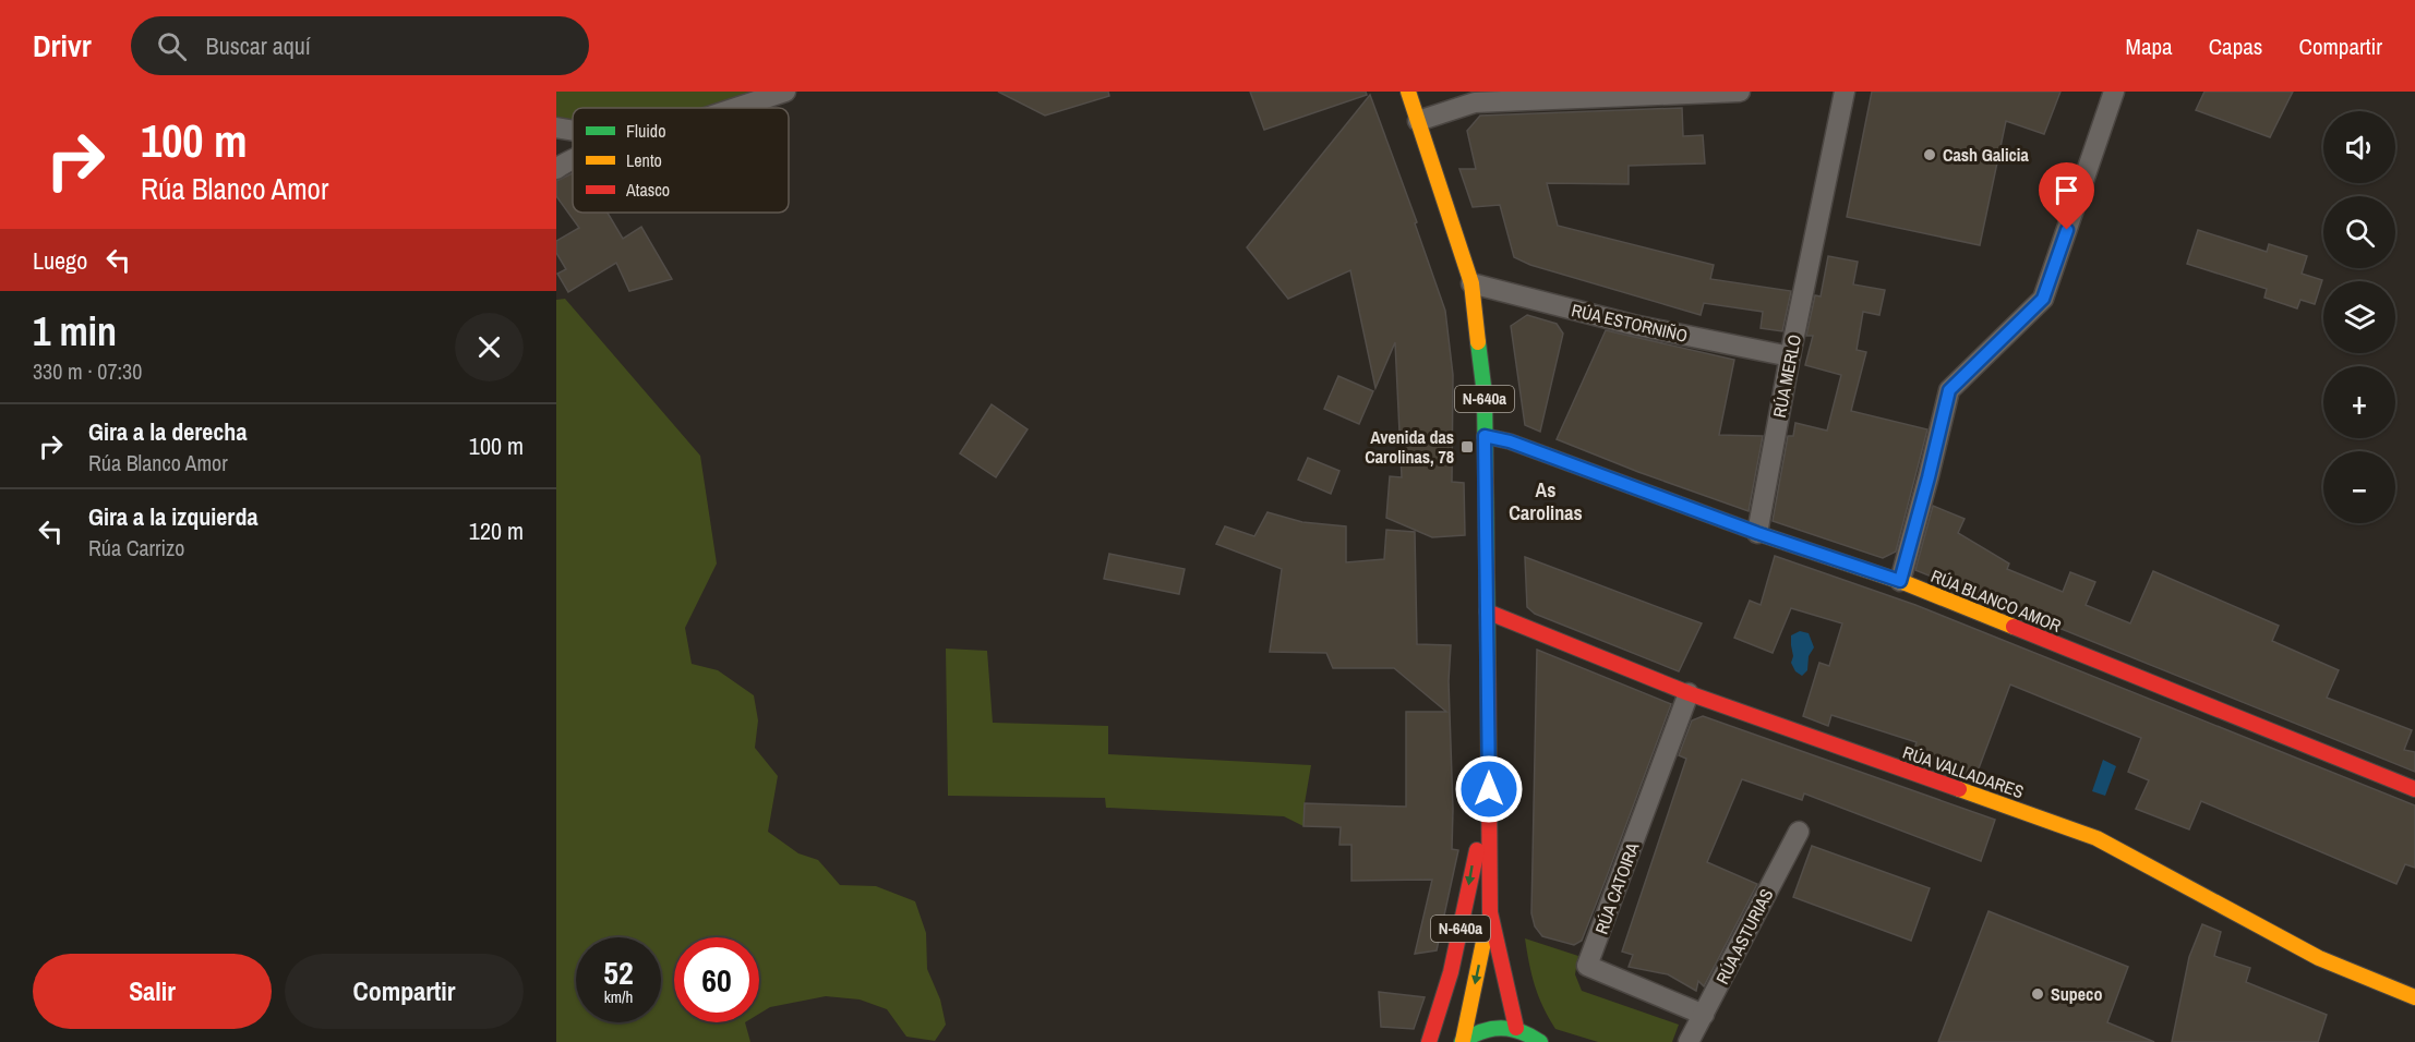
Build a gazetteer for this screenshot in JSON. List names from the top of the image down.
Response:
{
  "streets": {
    "street": [
      "RÚA ESTORNIÑO",
      "RÚA MERLO",
      "N-640a",
      "RÚA BLANCO AMOR",
      "RÚA VALLADARES",
      "RÚA CATOIRA",
      "RÚA ASTURIAS"
    ]
  },
  "crossings": [
    ["RÚA ESTORNIÑO", "RÚA MERLO"],
    ["RÚA ESTORNIÑO", "N-640a"],
    ["RÚA MERLO", "RÚA BLANCO AMOR"],
    ["N-640a", "RÚA BLANCO AMOR"],
    ["N-640a", "RÚA VALLADARES"],
    ["RÚA VALLADARES", "RÚA CATOIRA"],
    ["RÚA CATOIRA", "RÚA ASTURIAS"]
  ],
  "districts": ["As Carolinas"],
  "places": {
    "other": ["Cash Galicia", "Supeco"],
    "transit": ["Avenida das Carolinas, 78"]
  },
  "legend": ["Fluido", "Lento", "Atasco"],
  "page": {
    "header": "Drivr",
    "search": "Buscar aquí",
    "nav": ["Mapa", "Capas", "Compartir"],
    "turn": ["100 m", "Rúa Blanco Amor"],
    "map_buttons": ["+", "−"],
    "then": "Luego",
    "heading": ["1 min", "330 m · 07:30"],
    "list": [
      {
        "name": "Gira a la derecha",
        "note": "Rúa Blanco Amor",
        "value": "100 m"
      },
      {
        "name": "Gira a la izquierda",
        "note": "Rúa Carrizo",
        "value": "120 m"
      }
    ],
    "speed": "52 km/h",
    "limit": "60",
    "buttons": ["Salir", "Compartir"]
  }
}
